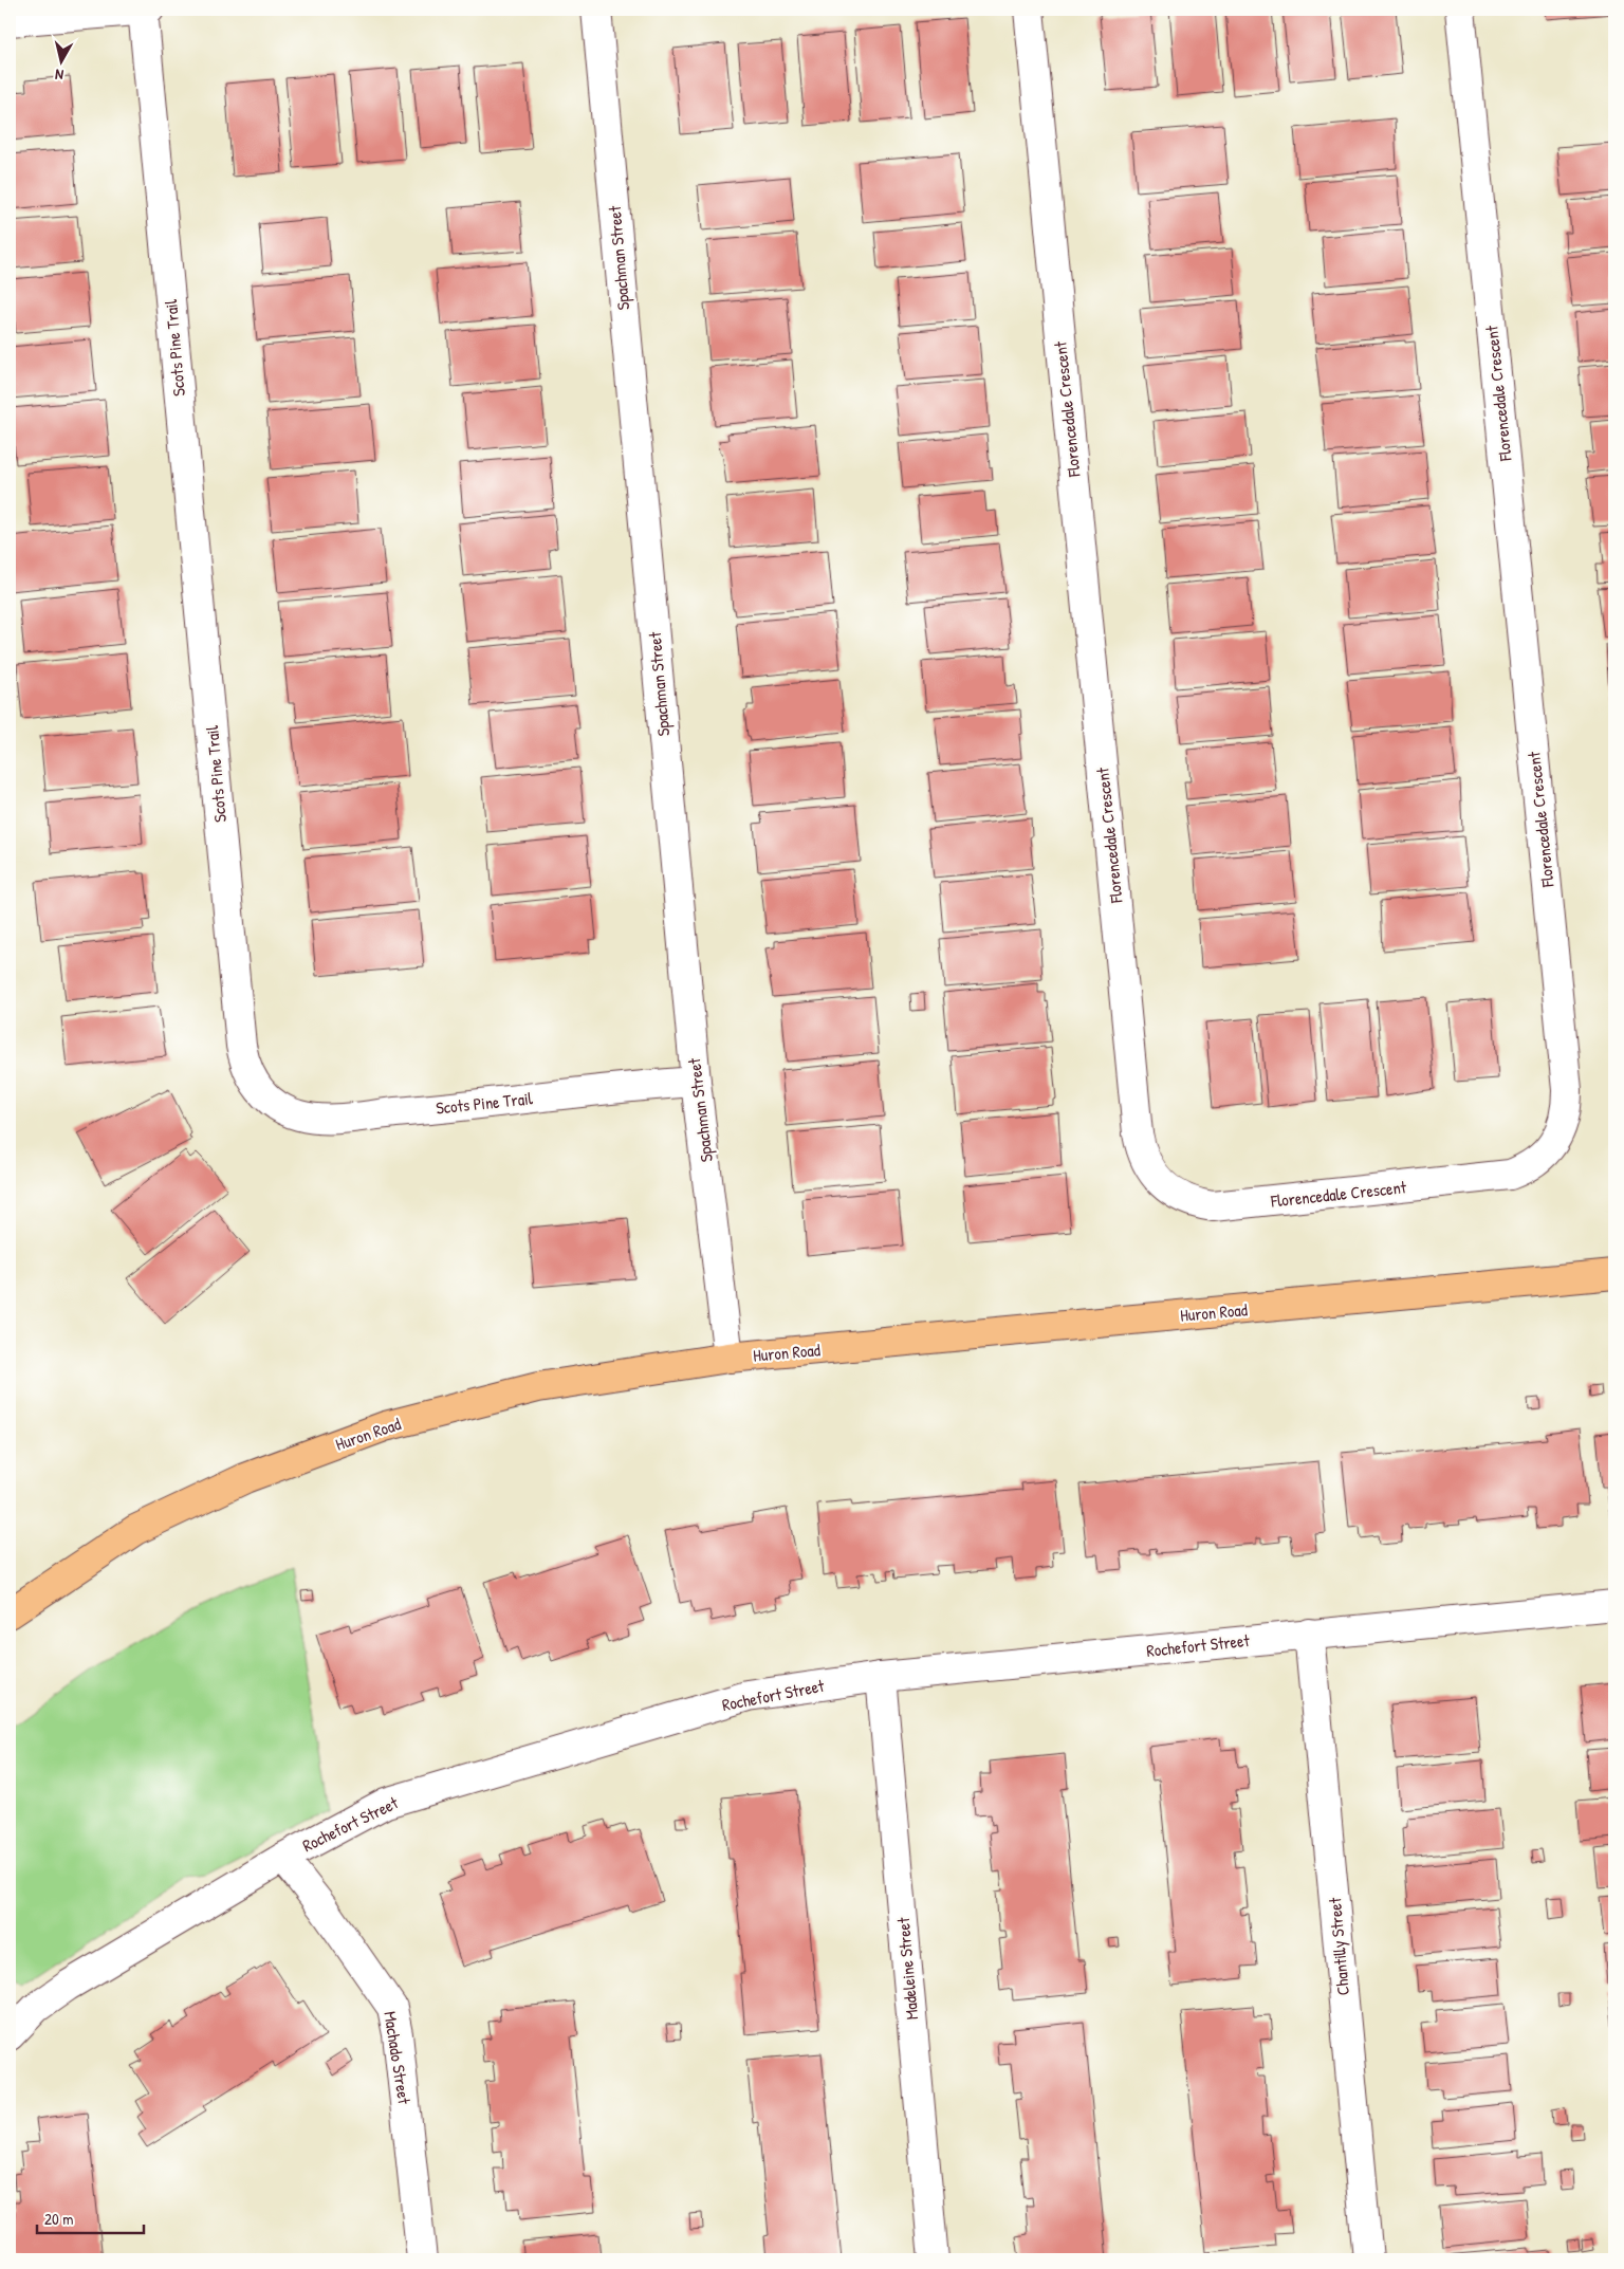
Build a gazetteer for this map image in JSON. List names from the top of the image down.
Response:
{
  "streets": {
    "main road": ["Huron Road"],
    "street": [
      "Spachman Street",
      "Scots Pine Trail",
      "Florencedale Crescent",
      "Rochefort Street",
      "Chantilly Street",
      "Madeleine Street",
      "Machado Street"
    ]
  },
  "crossings": [
    ["Spachman Street", "Scots Pine Trail"],
    ["Spachman Street", "Huron Road"],
    ["Rochefort Street", "Chantilly Street"],
    ["Rochefort Street", "Madeleine Street"],
    ["Rochefort Street", "Machado Street"]
  ],
  "scale_bar": "20 m",
  "north": "bottom"
}
